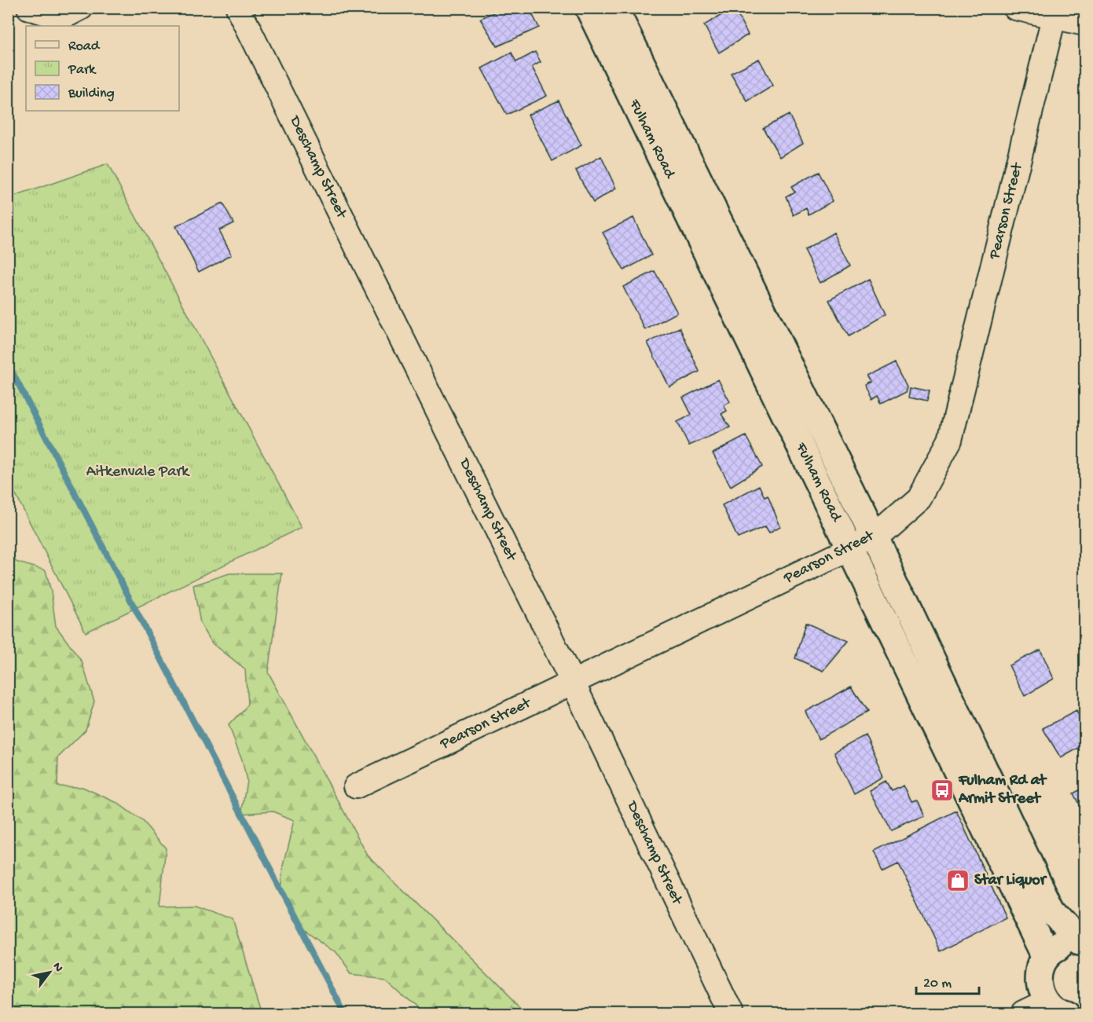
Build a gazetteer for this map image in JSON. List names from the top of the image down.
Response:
{
  "streets": {
    "street": ["Fulham Road", "Deschamp Street", "Pearson Street"]
  },
  "crossings": [
    ["Fulham Road", "Pearson Street"],
    ["Deschamp Street", "Pearson Street"]
  ],
  "parks": ["Aitkenvale Park"],
  "places": {
    "bus stop": ["Fulham Rd at Armit Street"],
    "shop": ["Star Liquor"]
  },
  "legend": ["Road", "Park", "Building"],
  "scale_bar": "20 m",
  "north": "top right"
}
